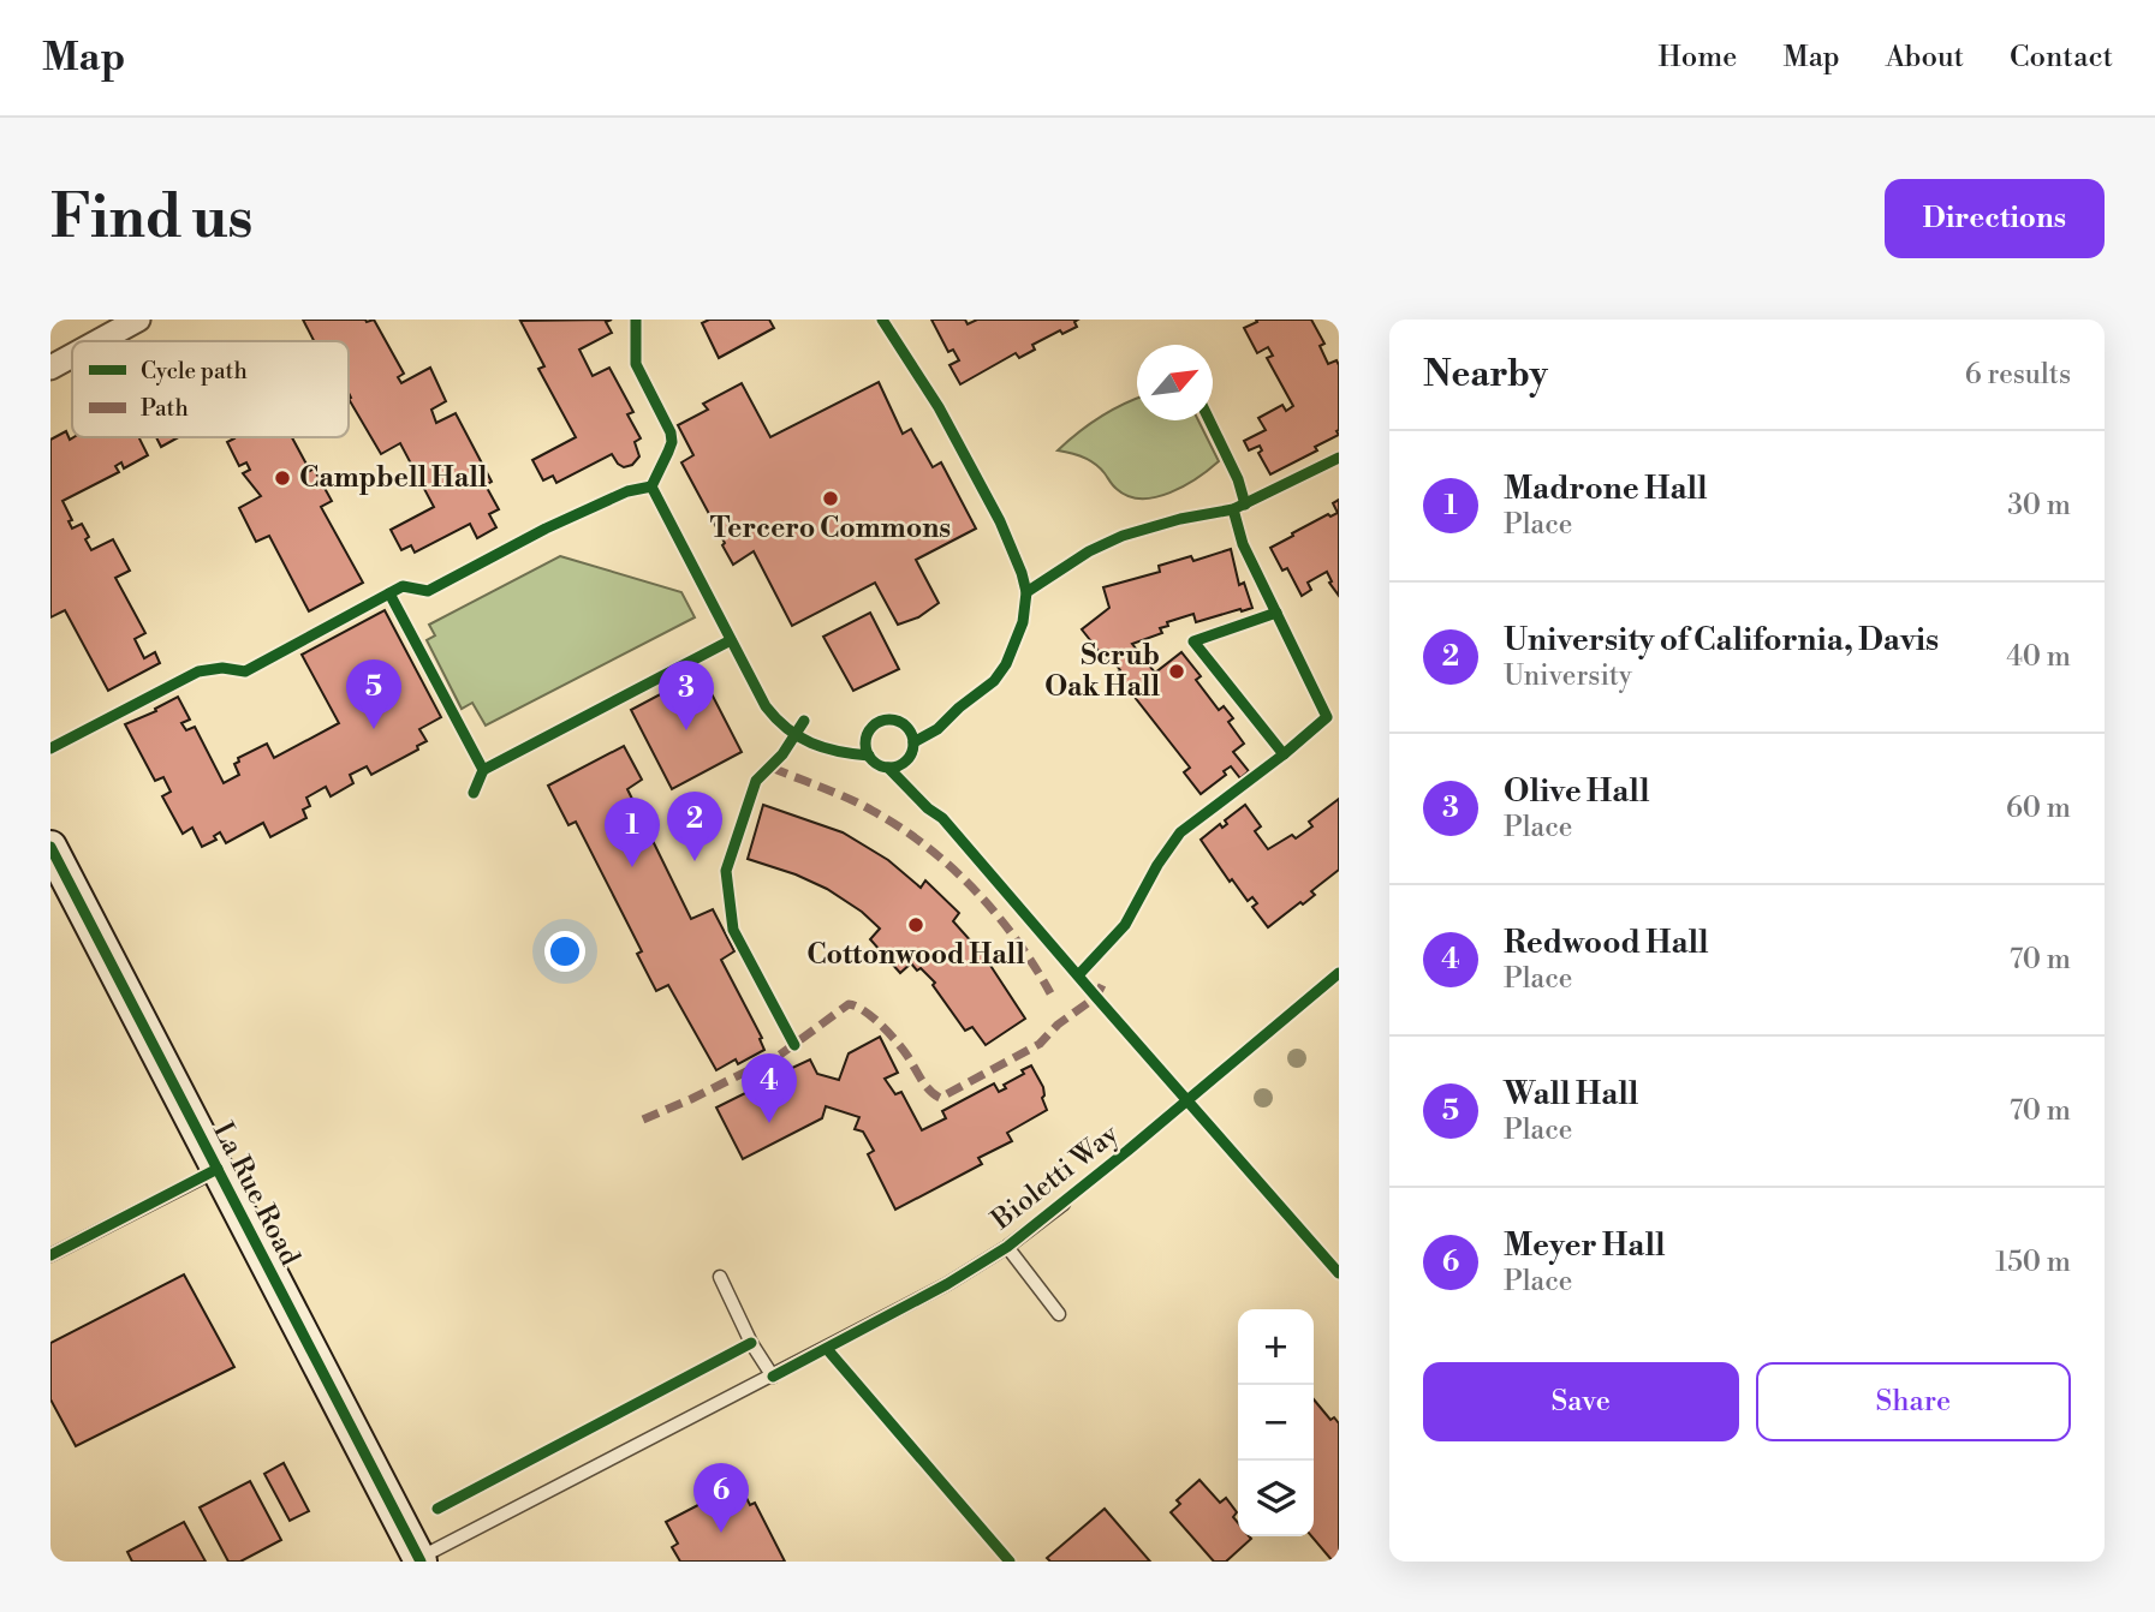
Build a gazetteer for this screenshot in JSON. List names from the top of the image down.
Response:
{
  "streets": {
    "street": ["La Rue Road"],
    "lane": ["Bioletti Way"]
  },
  "crossings": [
    ["Bioletti Way", "La Rue Road"]
  ],
  "places": [
    "Campbell Hall",
    "Tercero Commons",
    "Scrub Oak Hall",
    "Cottonwood Hall"
  ],
  "legend": ["Cycle path", "Path"],
  "north": "top right",
  "page": {
    "header": "Map",
    "nav": [
      "Home",
      "Map",
      "About",
      "Contact"
    ],
    "buttons": [
      "Directions",
      ["Save", "Share"]
    ],
    "title": "Find us",
    "heading": ["Nearby", "6 results"],
    "list": [
      {
        "mark": "1",
        "name": "Madrone Hall",
        "note": "Place",
        "value": "30 m"
      },
      {
        "mark": "2",
        "name": "University of California, Davis",
        "note": "University",
        "value": "40 m"
      },
      {
        "mark": "3",
        "name": "Olive Hall",
        "note": "Place",
        "value": "60 m"
      },
      {
        "mark": "4",
        "name": "Redwood Hall",
        "note": "Place",
        "value": "70 m"
      },
      {
        "mark": "5",
        "name": "Wall Hall",
        "note": "Place",
        "value": "70 m"
      },
      {
        "mark": "6",
        "name": "Meyer Hall",
        "note": "Place",
        "value": "150 m"
      }
    ],
    "pins": [
      "5",
      "3",
      "2",
      "1",
      "4",
      "6"
    ],
    "map_buttons": ["+", "−"]
  }
}
